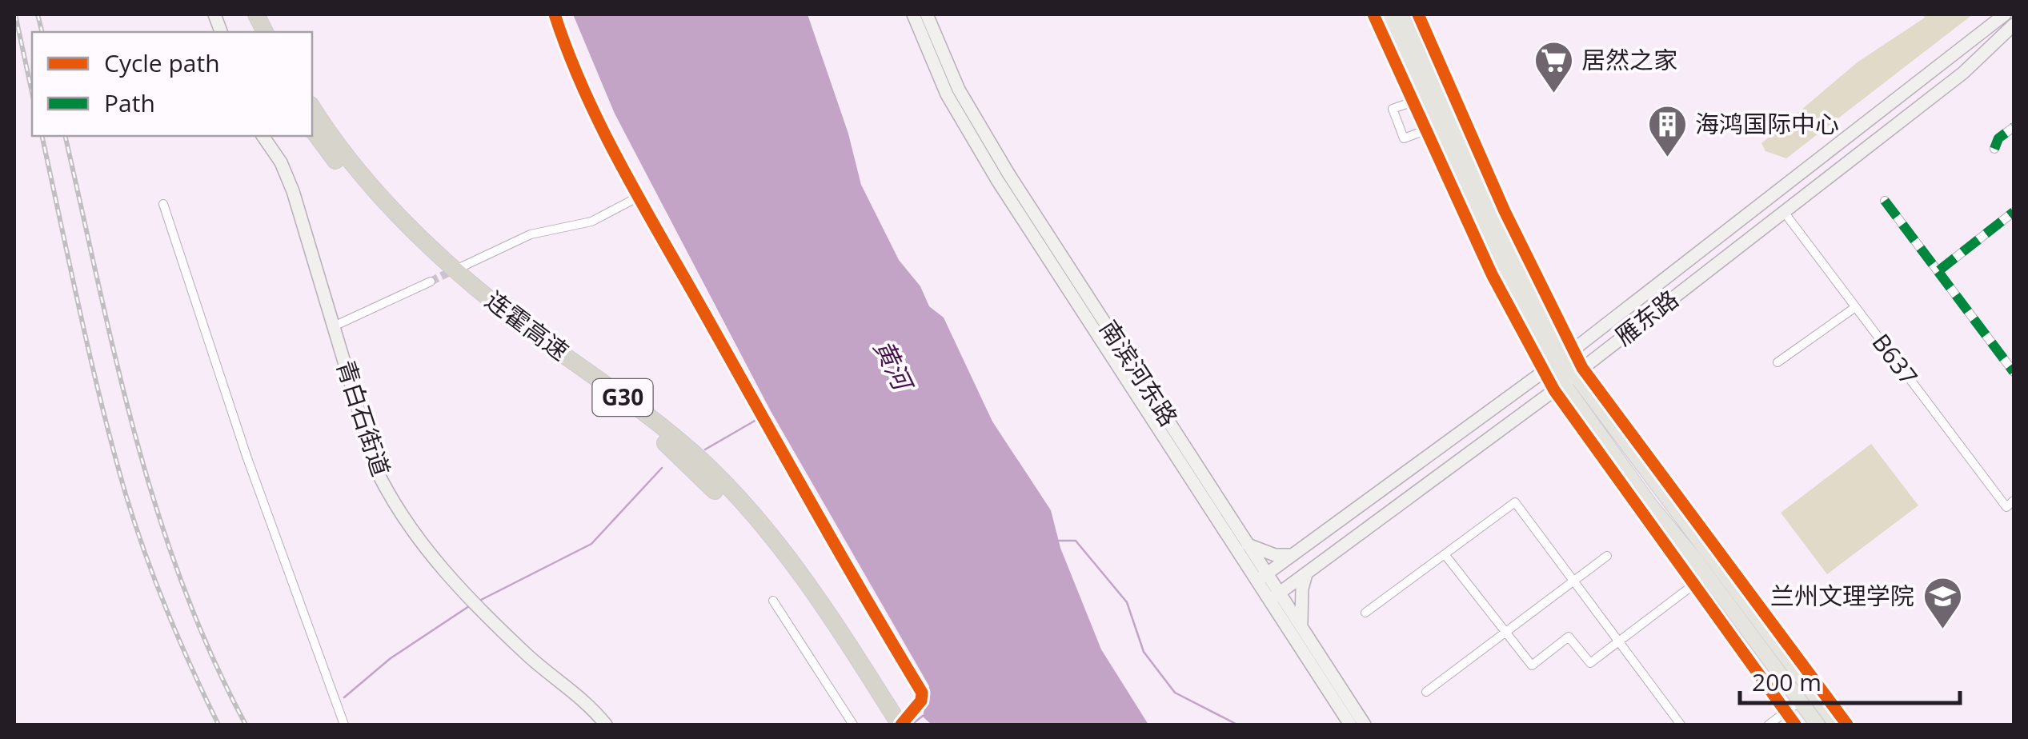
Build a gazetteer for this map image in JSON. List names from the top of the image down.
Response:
{
  "streets": {
    "highway": ["连霍高速", "G30"],
    "main road": ["雁东路", "南滨河东路", "青白石街道"],
    "street": ["B637"]
  },
  "crossings": [
    ["雁东路", "B637"],
    ["雁东路", "南滨河东路"]
  ],
  "water": ["黄河"],
  "places": {
    "supermarket": ["居然之家"],
    "building": ["海鸿国际中心"],
    "school or university": ["兰州文理学院"]
  },
  "legend": ["Cycle path", "Path"],
  "scale_bar": "200 m"
}
